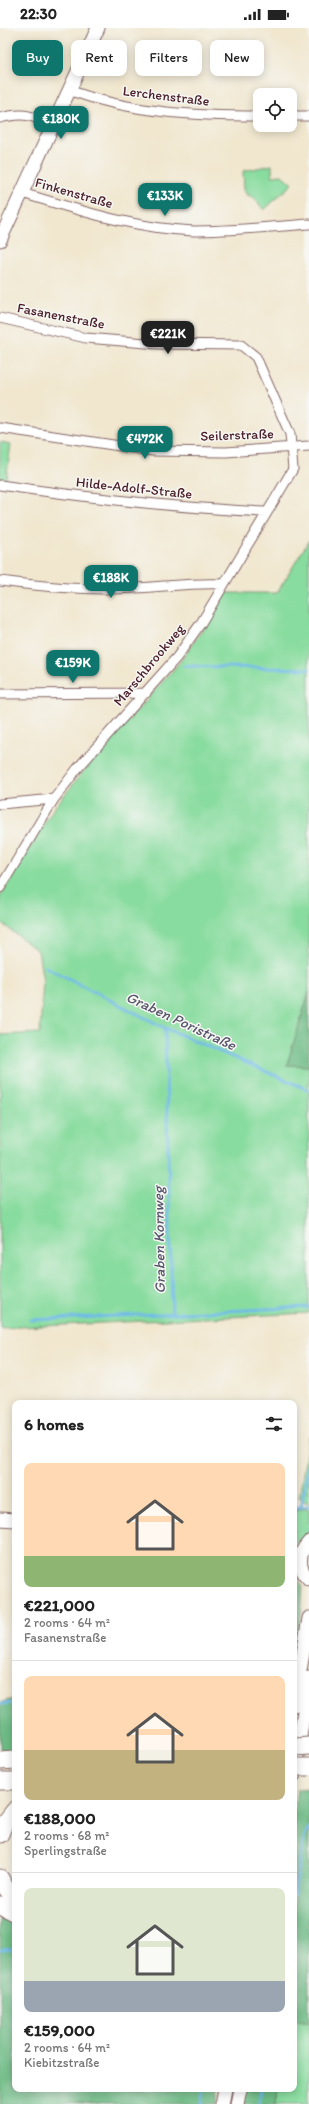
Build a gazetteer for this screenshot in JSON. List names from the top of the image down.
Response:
{
  "streets": {
    "street": [
      "Lerchenstraße",
      "Finkenstraße",
      "Fasanenstraße",
      "Seilerstraße",
      "Hilde-Adolf-Straße",
      "Marschbrookweg"
    ]
  },
  "crossings": [
    ["Fasanenstraße", "Seilerstraße"],
    ["Fasanenstraße", "Marschbrookweg"],
    ["Seilerstraße", "Marschbrookweg"],
    ["Hilde-Adolf-Straße", "Marschbrookweg"]
  ],
  "water": ["Graben Poristraße", "Graben Kornweg"],
  "page": {
    "status": "22:30",
    "chip": [
      "Buy",
      "Rent",
      "Filters",
      "New"
    ],
    "price": [
      "€180K",
      "€133K",
      "€221K",
      "€472K",
      "€188K",
      "€159K"
    ],
    "heading": "6 homes",
    "list": [
      {
        "name": "€221,000",
        "note": "2 rooms · 64 m² · Fasanenstraße"
      },
      {
        "name": "€188,000",
        "note": "2 rooms · 68 m² · Sperlingstraße"
      },
      {
        "name": "€159,000",
        "note": "2 rooms · 64 m² · Kiebitzstraße"
      }
    ]
  }
}
